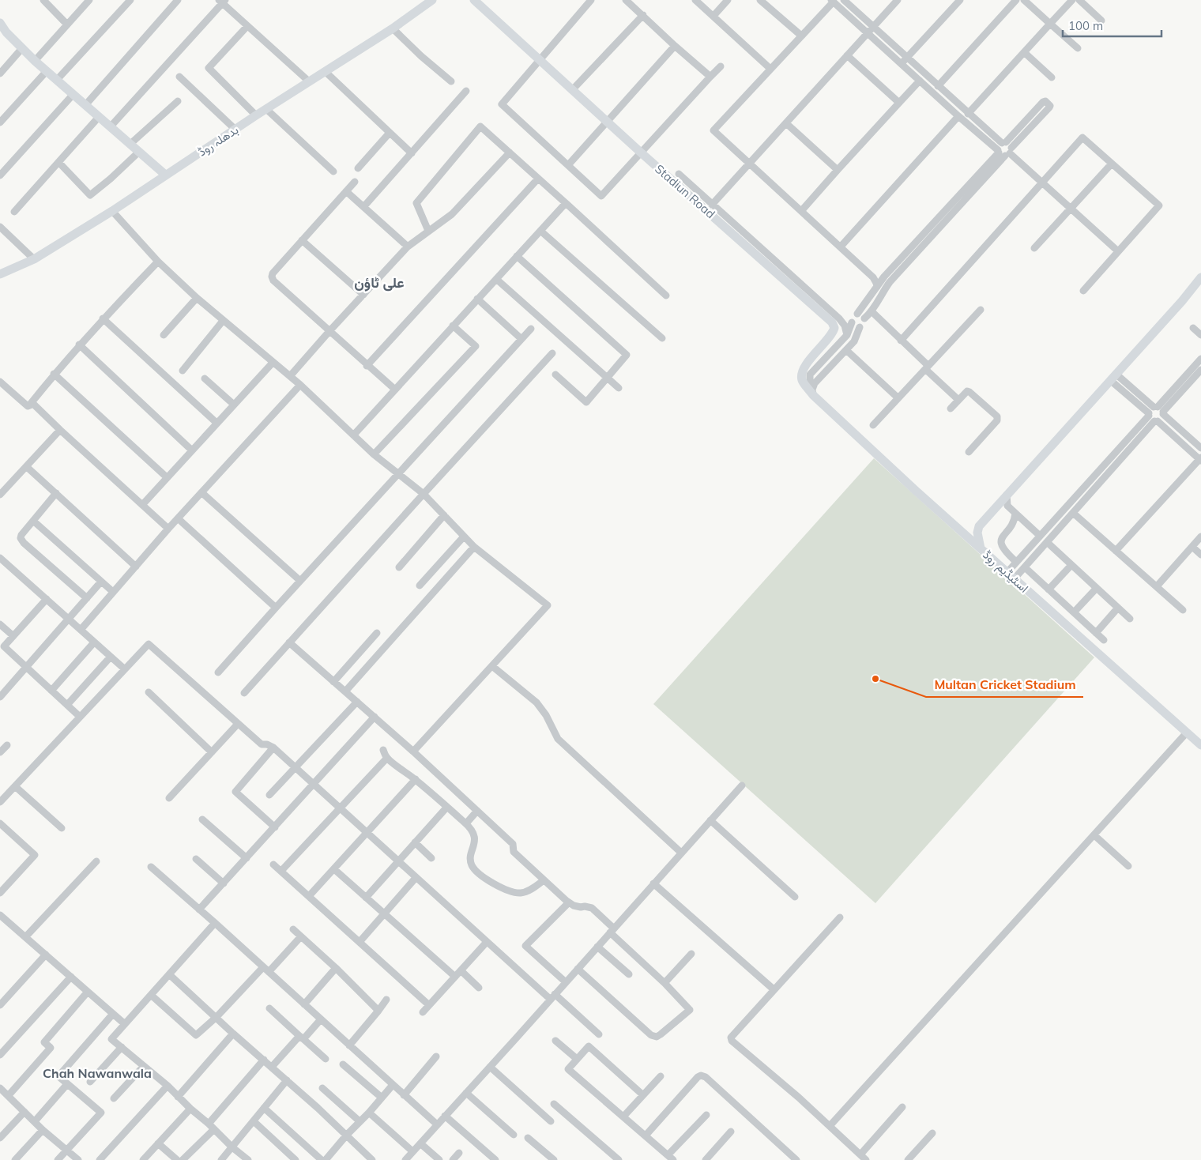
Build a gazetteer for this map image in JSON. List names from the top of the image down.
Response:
{
  "streets": {
    "main road": ["بدھلہ روڈ", "Stadiun Road", "اسٹیڈیم روڈ"]
  },
  "crossings": [
    ["Stadiun Road", "اسٹیڈیم روڈ"]
  ],
  "districts": ["علی ٹاؤن", "Chah Nawanwala"],
  "places": ["Multan Cricket Stadium"],
  "scale_bar": "100 m"
}
